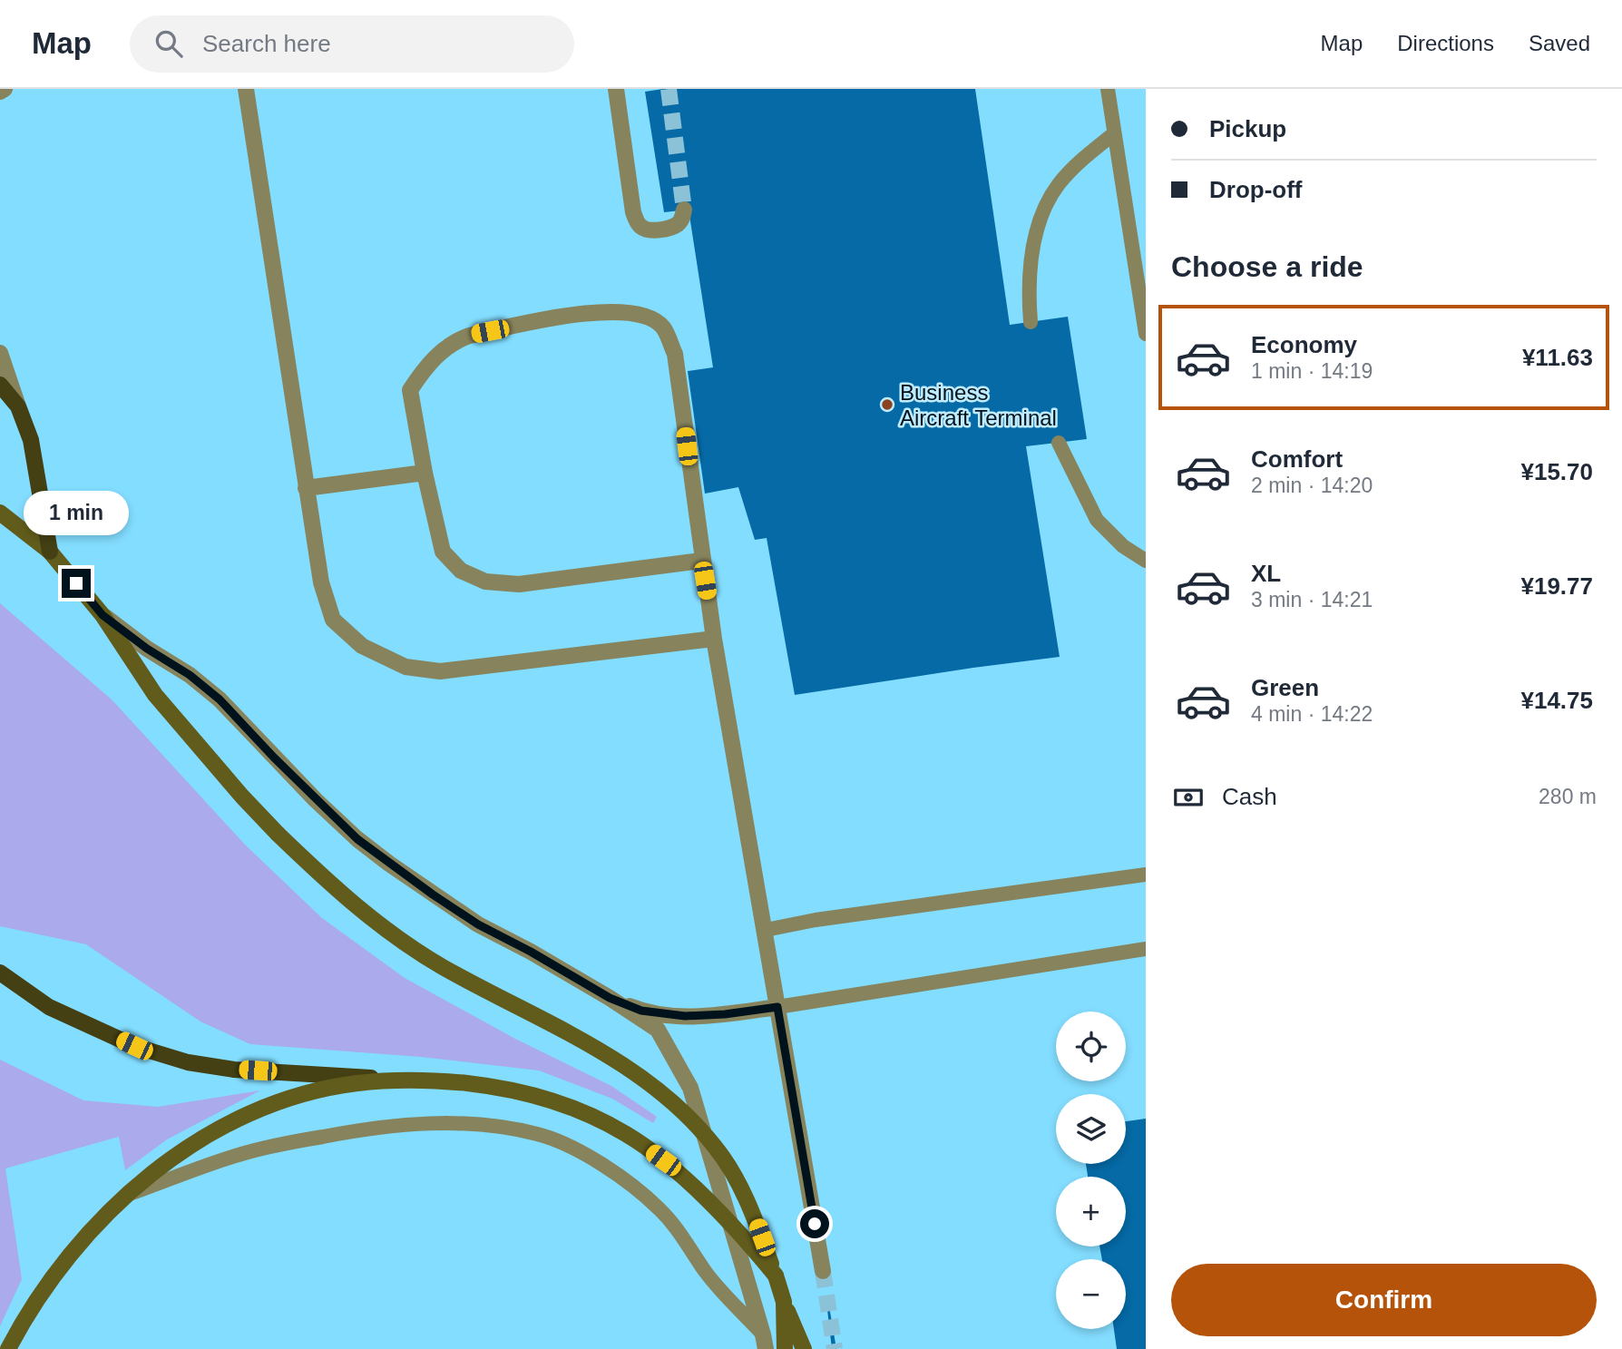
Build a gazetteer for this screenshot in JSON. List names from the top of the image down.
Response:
{
  "places": ["Business Aircraft Terminal"],
  "page": {
    "header": "Map",
    "search": "Search here",
    "nav": ["Map", "Directions", "Saved"],
    "banner": ["Pickup", "Drop-off"],
    "heading": "Choose a ride",
    "list": [
      {
        "name": "Economy",
        "note": "1 min · 14:19",
        "value": "¥11.63"
      },
      {
        "name": "Comfort",
        "note": "2 min · 14:20",
        "value": "¥15.70"
      },
      {
        "name": "XL",
        "note": "3 min · 14:21",
        "value": "¥19.77"
      },
      {
        "name": "Green",
        "note": "4 min · 14:22",
        "value": "¥14.75"
      }
    ],
    "bubble": "1 min",
    "pay": ["Cash", "280 m"],
    "map_buttons": ["+", "−"],
    "buttons": "Confirm"
  }
}
